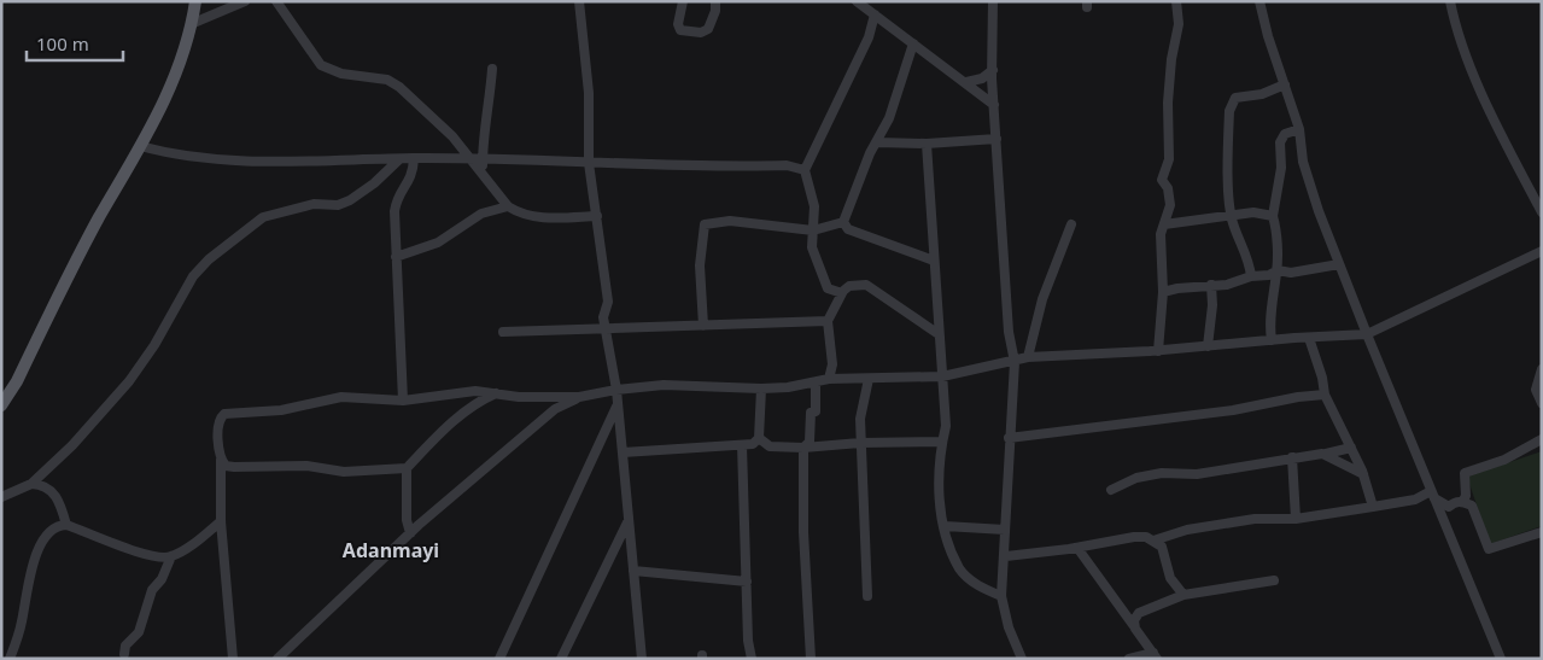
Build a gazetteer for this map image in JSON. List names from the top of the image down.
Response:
{
  "districts": ["Adanmayi"],
  "scale_bar": "100 m"
}
